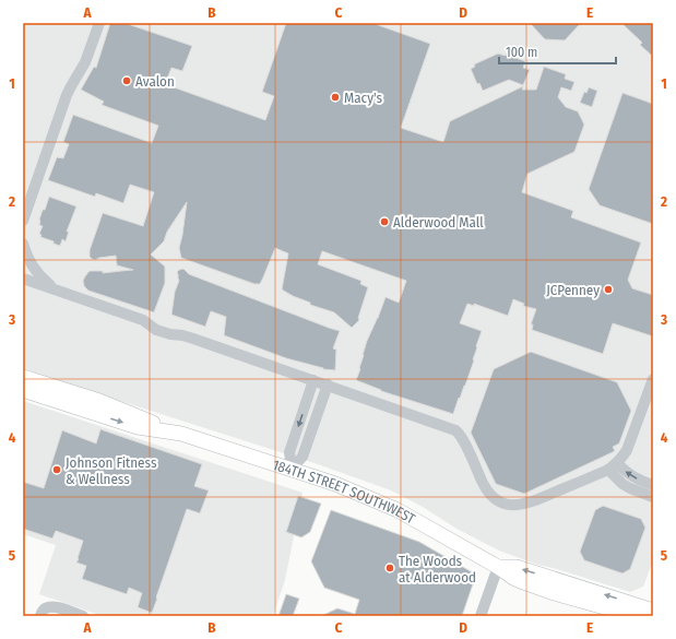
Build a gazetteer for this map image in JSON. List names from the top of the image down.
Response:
{
  "streets": {
    "main road": ["184TH STREET SOUTHWEST"]
  },
  "places": [
    "Avalon",
    "Macy's",
    "Alderwood Mall",
    "JCPenney",
    "Johnson Fitness & Wellness",
    "The Woods at Alderwood"
  ],
  "scale_bar": "100 m",
  "grid": {
    "columns": [
      "A",
      "B",
      "C",
      "D",
      "E"
    ],
    "rows": [
      "1",
      "2",
      "3",
      "4",
      "5"
    ]
  }
}
